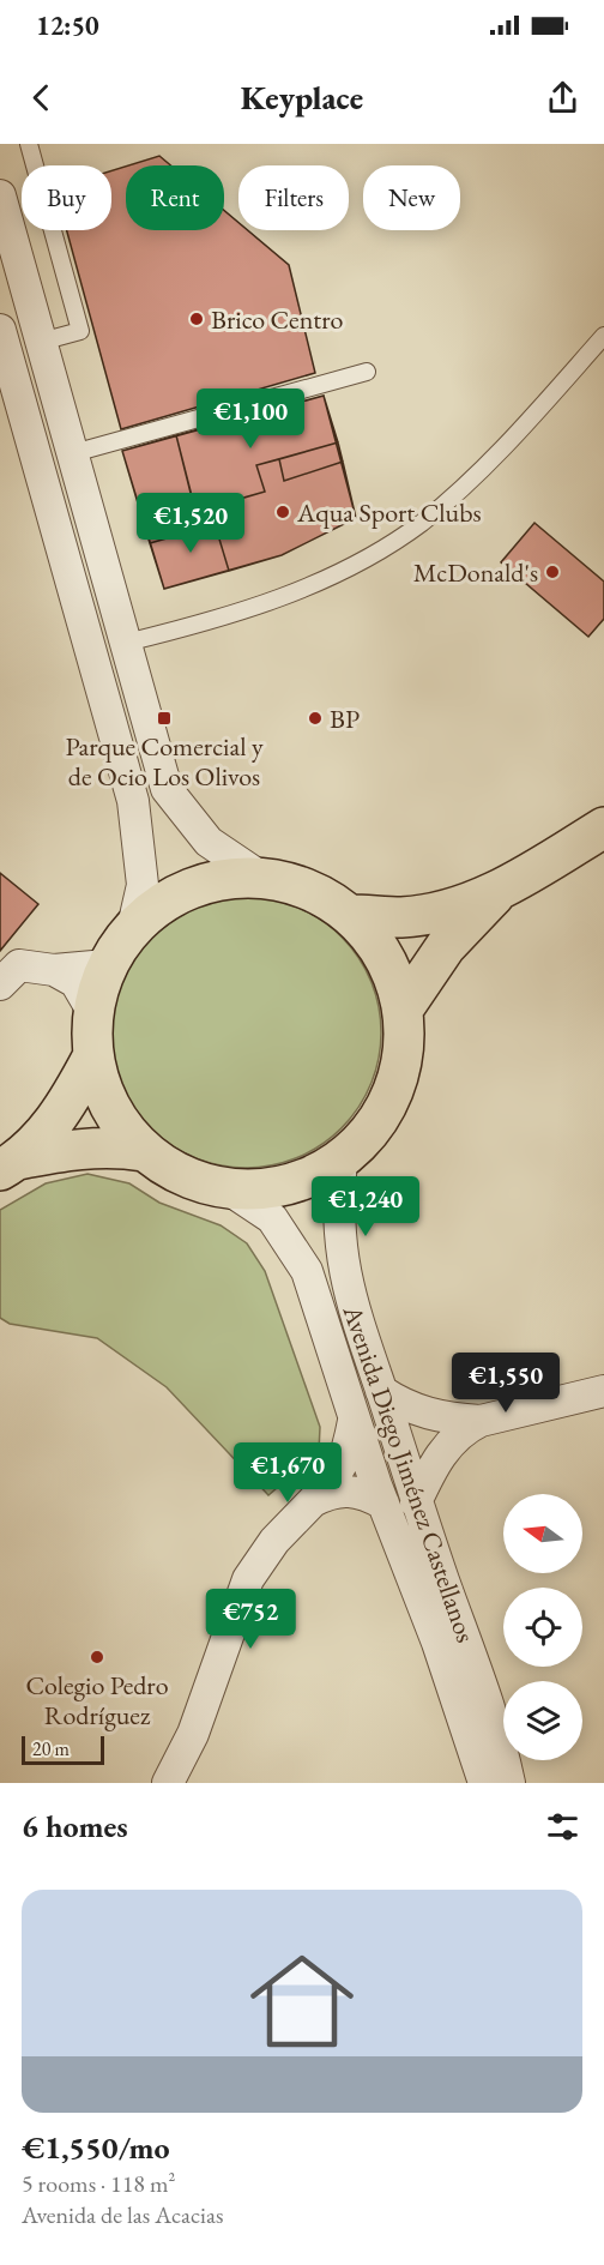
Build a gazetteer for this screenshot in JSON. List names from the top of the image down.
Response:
{
  "streets": {
    "street": ["Avenida Diego Jiménez Castellanos"]
  },
  "places": {
    "other": [
      "Brico Centro",
      "Aqua Sport Clubs",
      "McDonald's",
      "BP",
      "Colegio Pedro Rodríguez"
    ],
    "transit": ["Parque Comercial y de Ocio Los Olivos"]
  },
  "scale_bar": "20 m",
  "north": "left",
  "page": {
    "status": "12:50",
    "header": "Keyplace",
    "chip": [
      "Buy",
      "Rent",
      "Filters",
      "New"
    ],
    "price": [
      "€1,100",
      "€1,520",
      "€1,240",
      "€1,550",
      "€1,670",
      "€752"
    ],
    "scale": "20 m",
    "heading": "6 homes",
    "list": [
      {
        "name": "€1,550/mo",
        "note": "5 rooms · 118 m² · Avenida de las Acacias"
      }
    ]
  }
}
